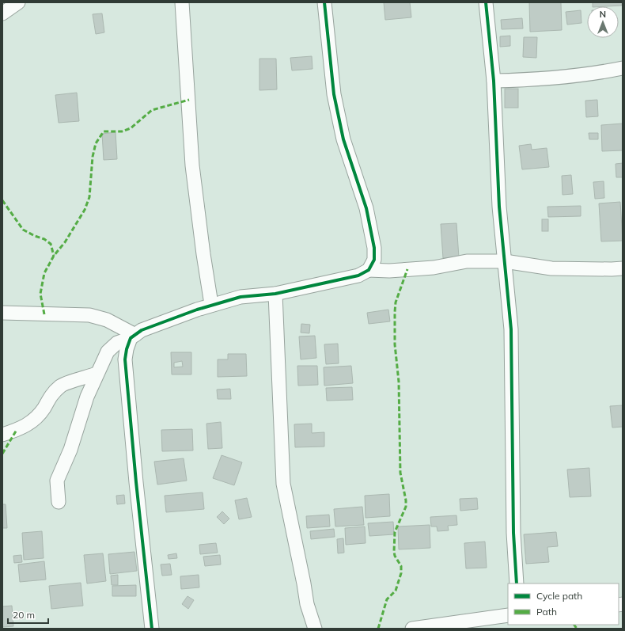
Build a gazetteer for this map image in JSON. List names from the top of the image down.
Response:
{
  "legend": ["Cycle path", "Path"],
  "scale_bar": "20 m",
  "north": "top"
}
